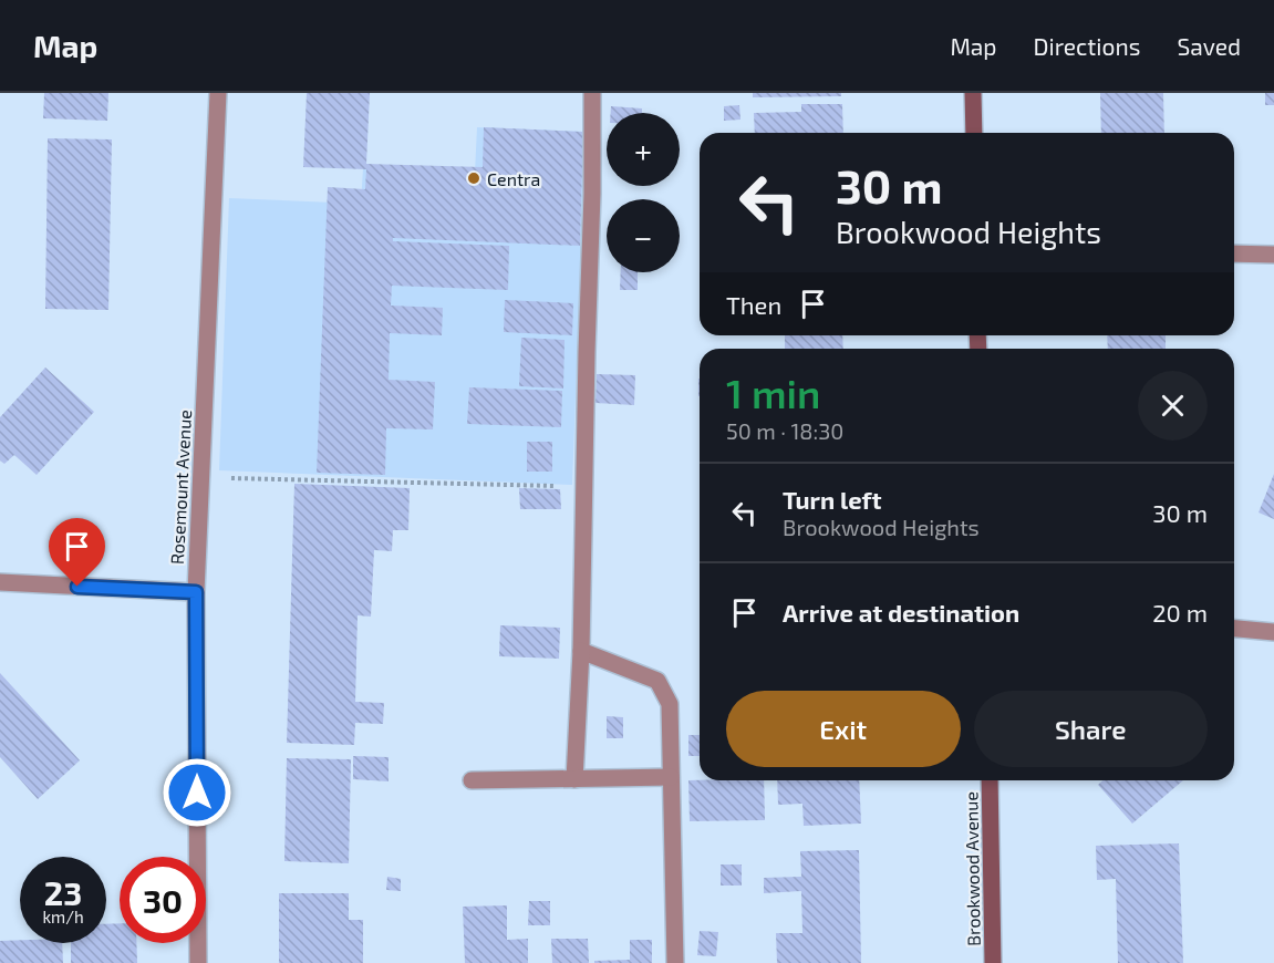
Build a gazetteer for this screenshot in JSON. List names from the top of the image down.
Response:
{
  "streets": {
    "main road": ["Brookwood Avenue"],
    "street": ["Rosemount Avenue"]
  },
  "places": ["Centra"],
  "page": {
    "header": "Map",
    "nav": ["Map", "Directions", "Saved"],
    "map_buttons": ["+", "−"],
    "turn": ["30 m", "Brookwood Heights"],
    "then": "Then",
    "heading": ["1 min", "50 m · 18:30"],
    "list": [
      {
        "name": "Turn left",
        "note": "Brookwood Heights",
        "value": "30 m"
      },
      {
        "name": "Arrive at destination",
        "value": "20 m"
      }
    ],
    "buttons": ["Exit", "Share"],
    "speed": "23 km/h",
    "limit": "30"
  }
}
